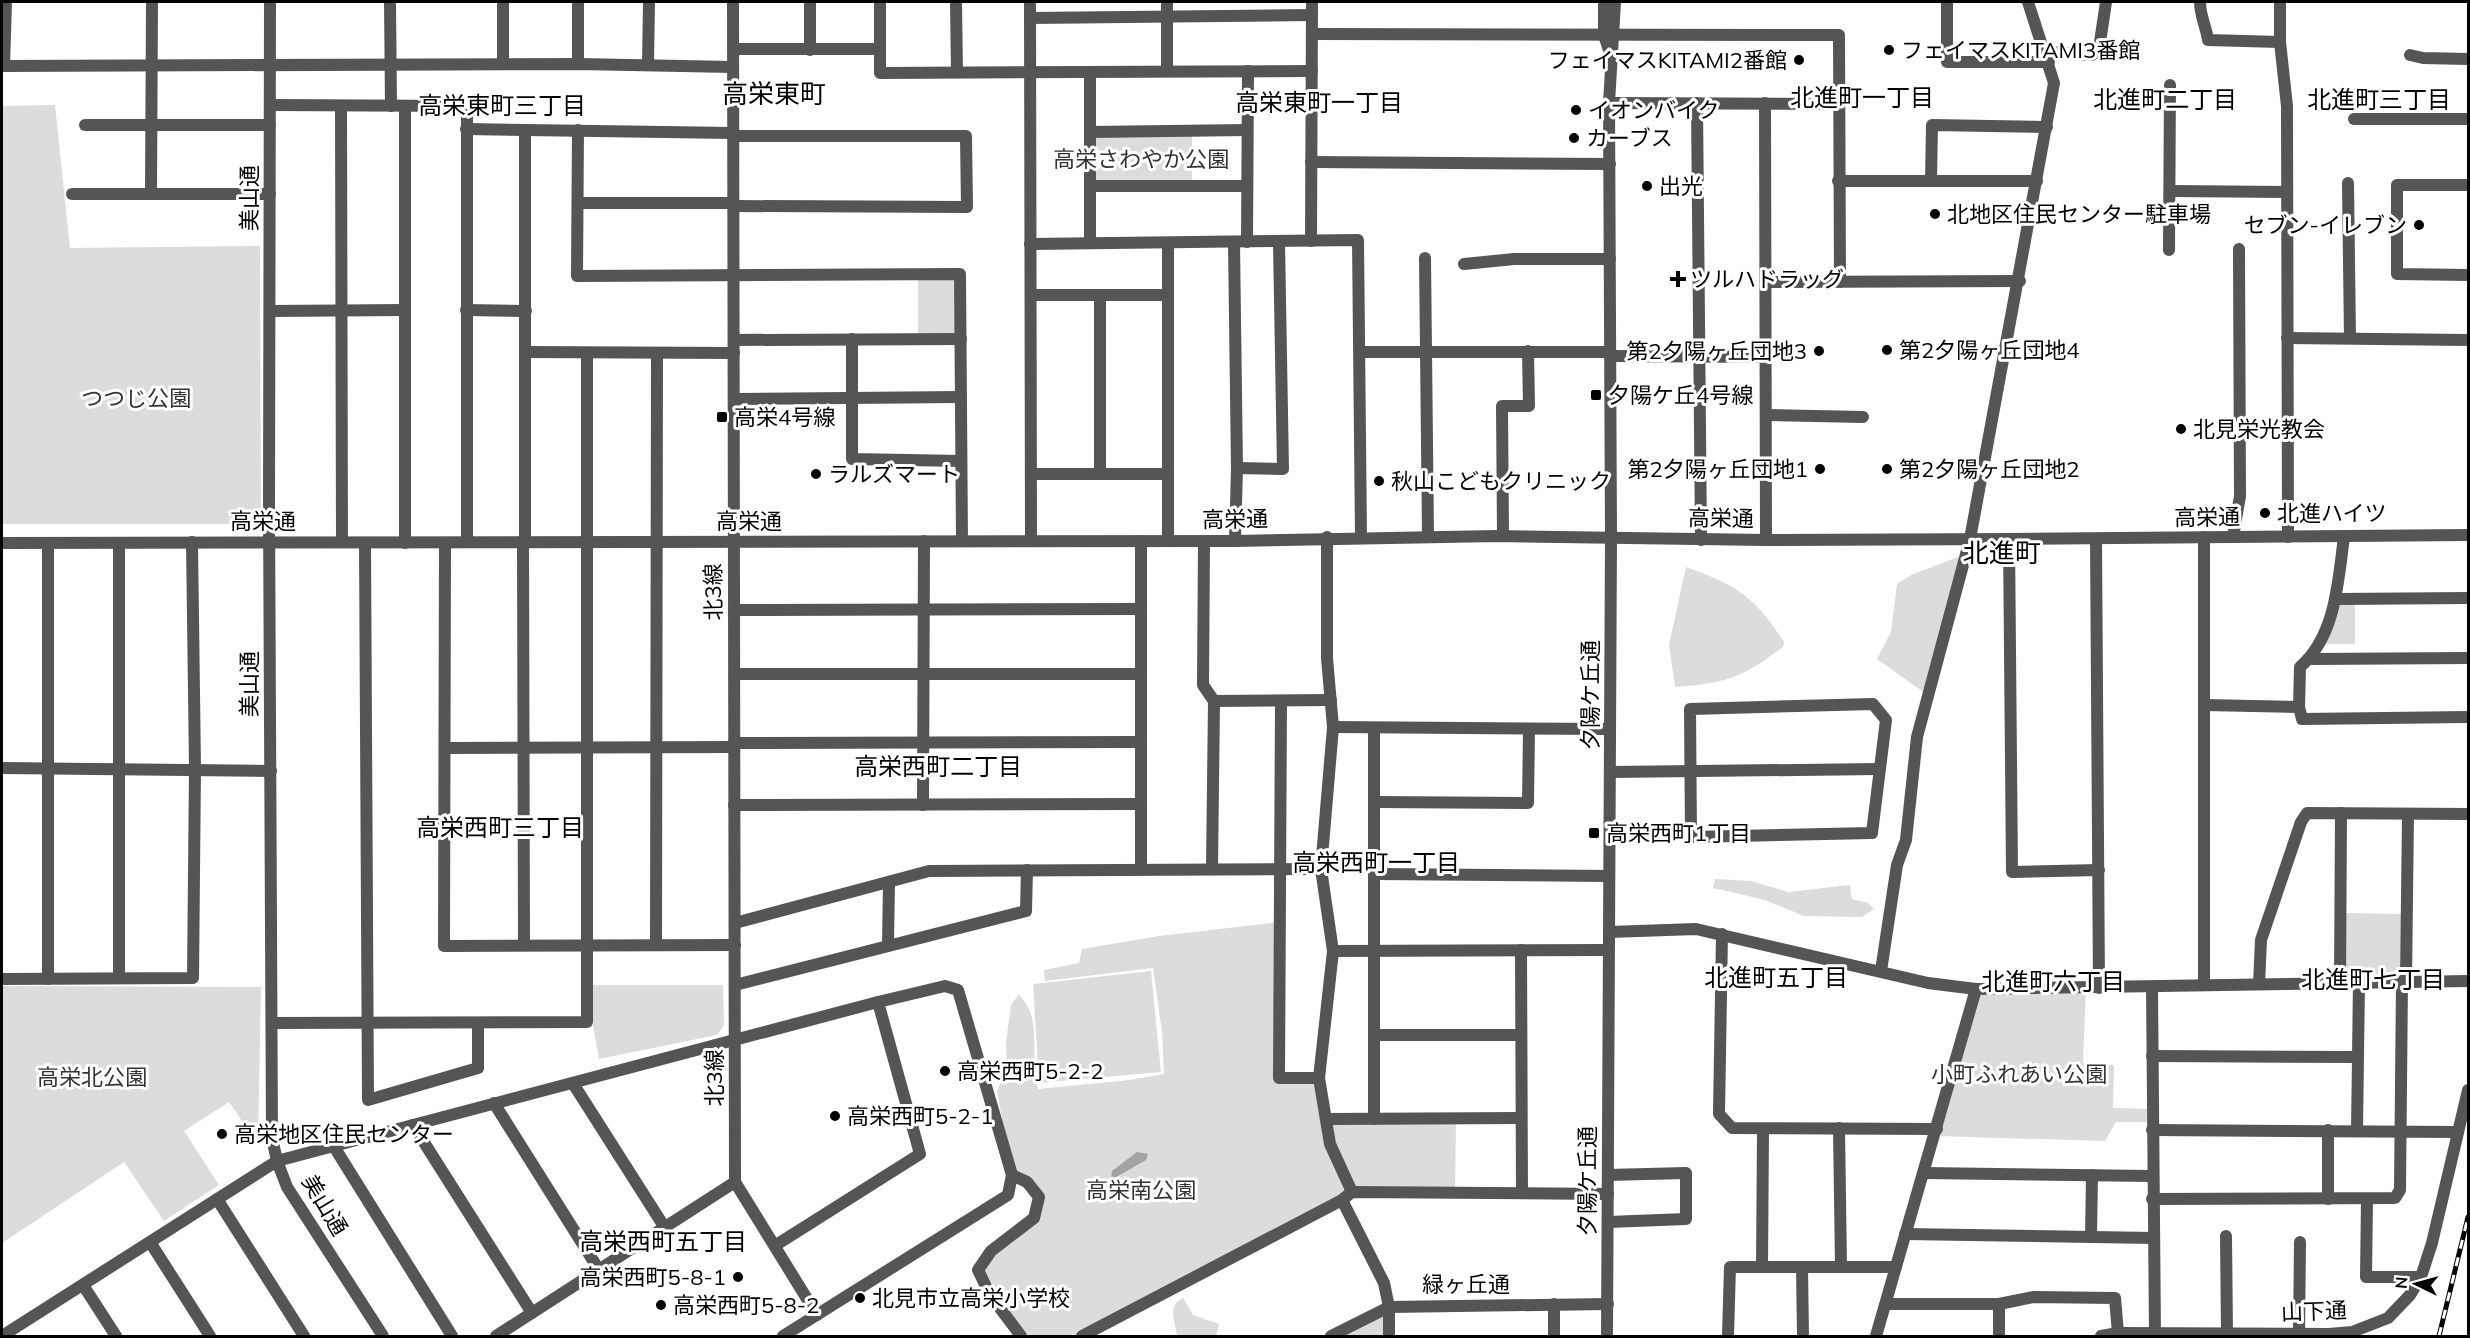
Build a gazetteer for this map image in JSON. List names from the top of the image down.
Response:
{
  "streets": {
    "street": [
      "美山通",
      "高栄通",
      "北3線",
      "夕陽ケ丘通",
      "緑ヶ丘通",
      "山下通"
    ]
  },
  "crossings": [
    ["美山通", "高栄通"],
    ["高栄通", "北3線"],
    ["高栄通", "夕陽ケ丘通"],
    ["夕陽ケ丘通", "緑ヶ丘通"]
  ],
  "districts": [
    "高栄東町",
    "北進町一丁目",
    "北進町二丁目",
    "北進町三丁目",
    "高栄東町一丁目",
    "高栄東町三丁目",
    "北進町",
    "高栄西町二丁目",
    "高栄西町三丁目",
    "高栄西町一丁目",
    "北進町五丁目",
    "北進町七丁目",
    "北進町六丁目",
    "高栄西町五丁目"
  ],
  "parks": [
    "高栄さわやか公園",
    "つつじ公園",
    "小町ふれあい公園",
    "高栄北公園",
    "高栄南公園"
  ],
  "places": {
    "other": [
      "フェイマスKITAMI3番館",
      "フェイマスKITAMI2番館",
      "イオンバイク",
      "カーブス",
      "出光",
      "北地区住民センター駐車場",
      "セブン-イレブン",
      "第2夕陽ヶ丘団地4",
      "第2夕陽ヶ丘団地3",
      "北見栄光教会",
      "第2夕陽ヶ丘団地1",
      "第2夕陽ヶ丘団地2",
      "ラルズマート",
      "秋山こどもクリニック",
      "北進ハイツ",
      "高栄西町5-2-2",
      "高栄西町5-2-1",
      "高栄地区住民センター",
      "高栄西町5-8-1",
      "北見市立高栄小学校",
      "高栄西町5-8-2"
    ],
    "health": ["ツルハドラッグ"],
    "transit": ["夕陽ケ丘4号線", "高栄4号線", "高栄西町1丁目"]
  },
  "north": "left"
}
